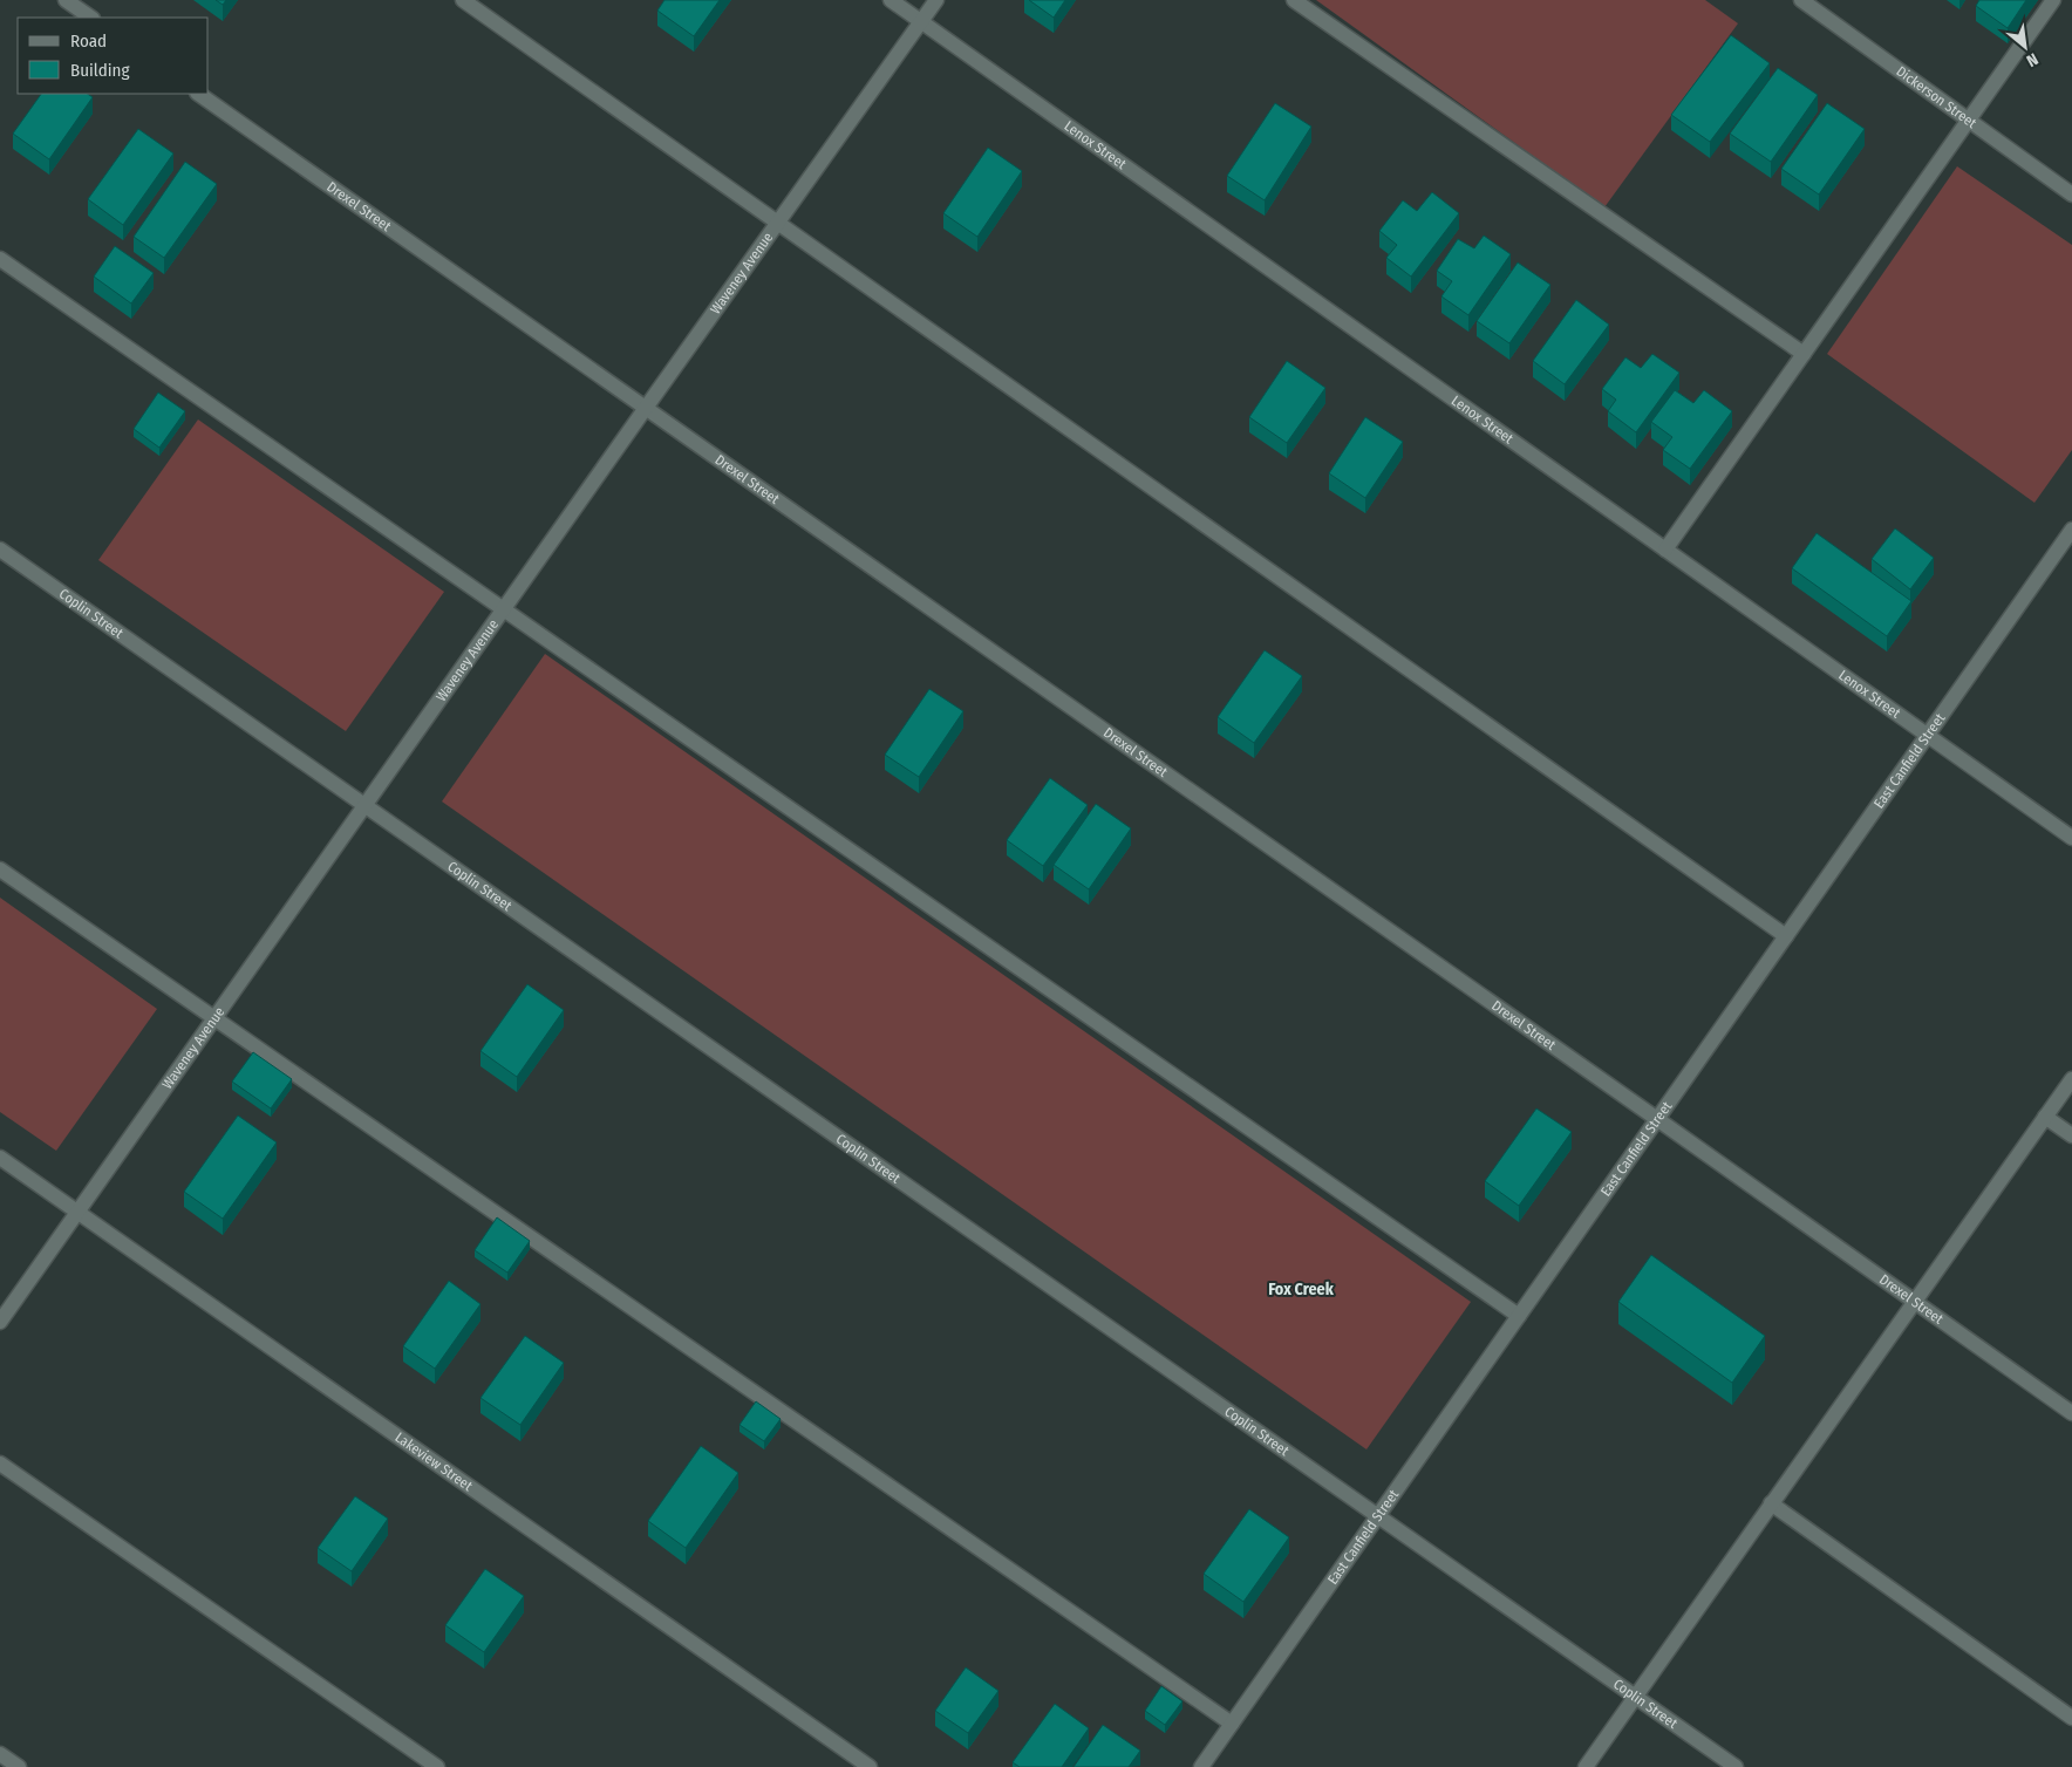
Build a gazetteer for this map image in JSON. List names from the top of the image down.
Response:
{
  "streets": {
    "street": [
      "Dickerson Street",
      "Lenox Street",
      "Drexel Street",
      "Waveney Avenue",
      "Coplin Street",
      "East Canfield Street",
      "Lakeview Street"
    ]
  },
  "crossings": [
    ["Lenox Street", "Waveney Avenue"],
    ["Lenox Street", "East Canfield Street"],
    ["Drexel Street", "Waveney Avenue"],
    ["Drexel Street", "East Canfield Street"],
    ["Waveney Avenue", "Coplin Street"],
    ["Waveney Avenue", "Lakeview Street"],
    ["Coplin Street", "East Canfield Street"]
  ],
  "districts": ["Fox Creek"],
  "legend": ["Road", "Building"],
  "north": "bottom right"
}
